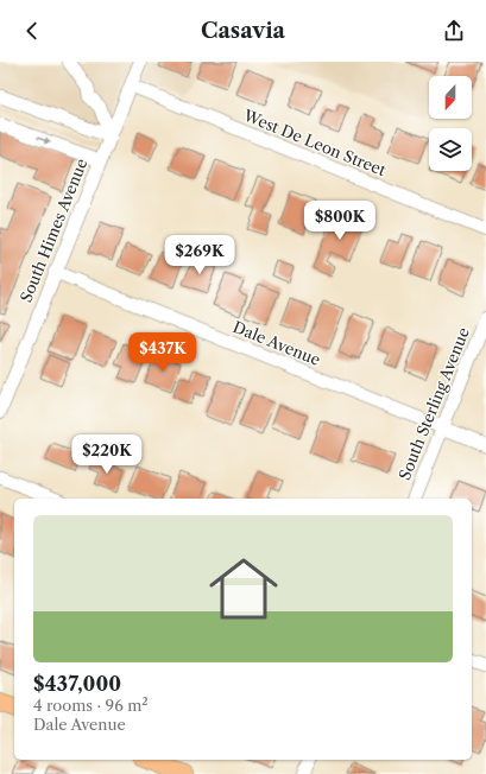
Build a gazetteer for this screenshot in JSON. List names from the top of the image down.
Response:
{
  "streets": {
    "street": [
      "West De Leon Street",
      "South Himes Avenue",
      "Dale Avenue",
      "South Sterling Avenue"
    ]
  },
  "crossings": [
    ["West De Leon Street", "South Himes Avenue"],
    ["South Himes Avenue", "Dale Avenue"],
    ["Dale Avenue", "South Sterling Avenue"]
  ],
  "north": "bottom",
  "page": {
    "header": "Casavia",
    "price": [
      "$800K",
      "$269K",
      "$437K",
      "$220K"
    ],
    "list": [
      {
        "name": "$437,000",
        "note": "4 rooms · 96 m² · Dale Avenue"
      }
    ]
  }
}
